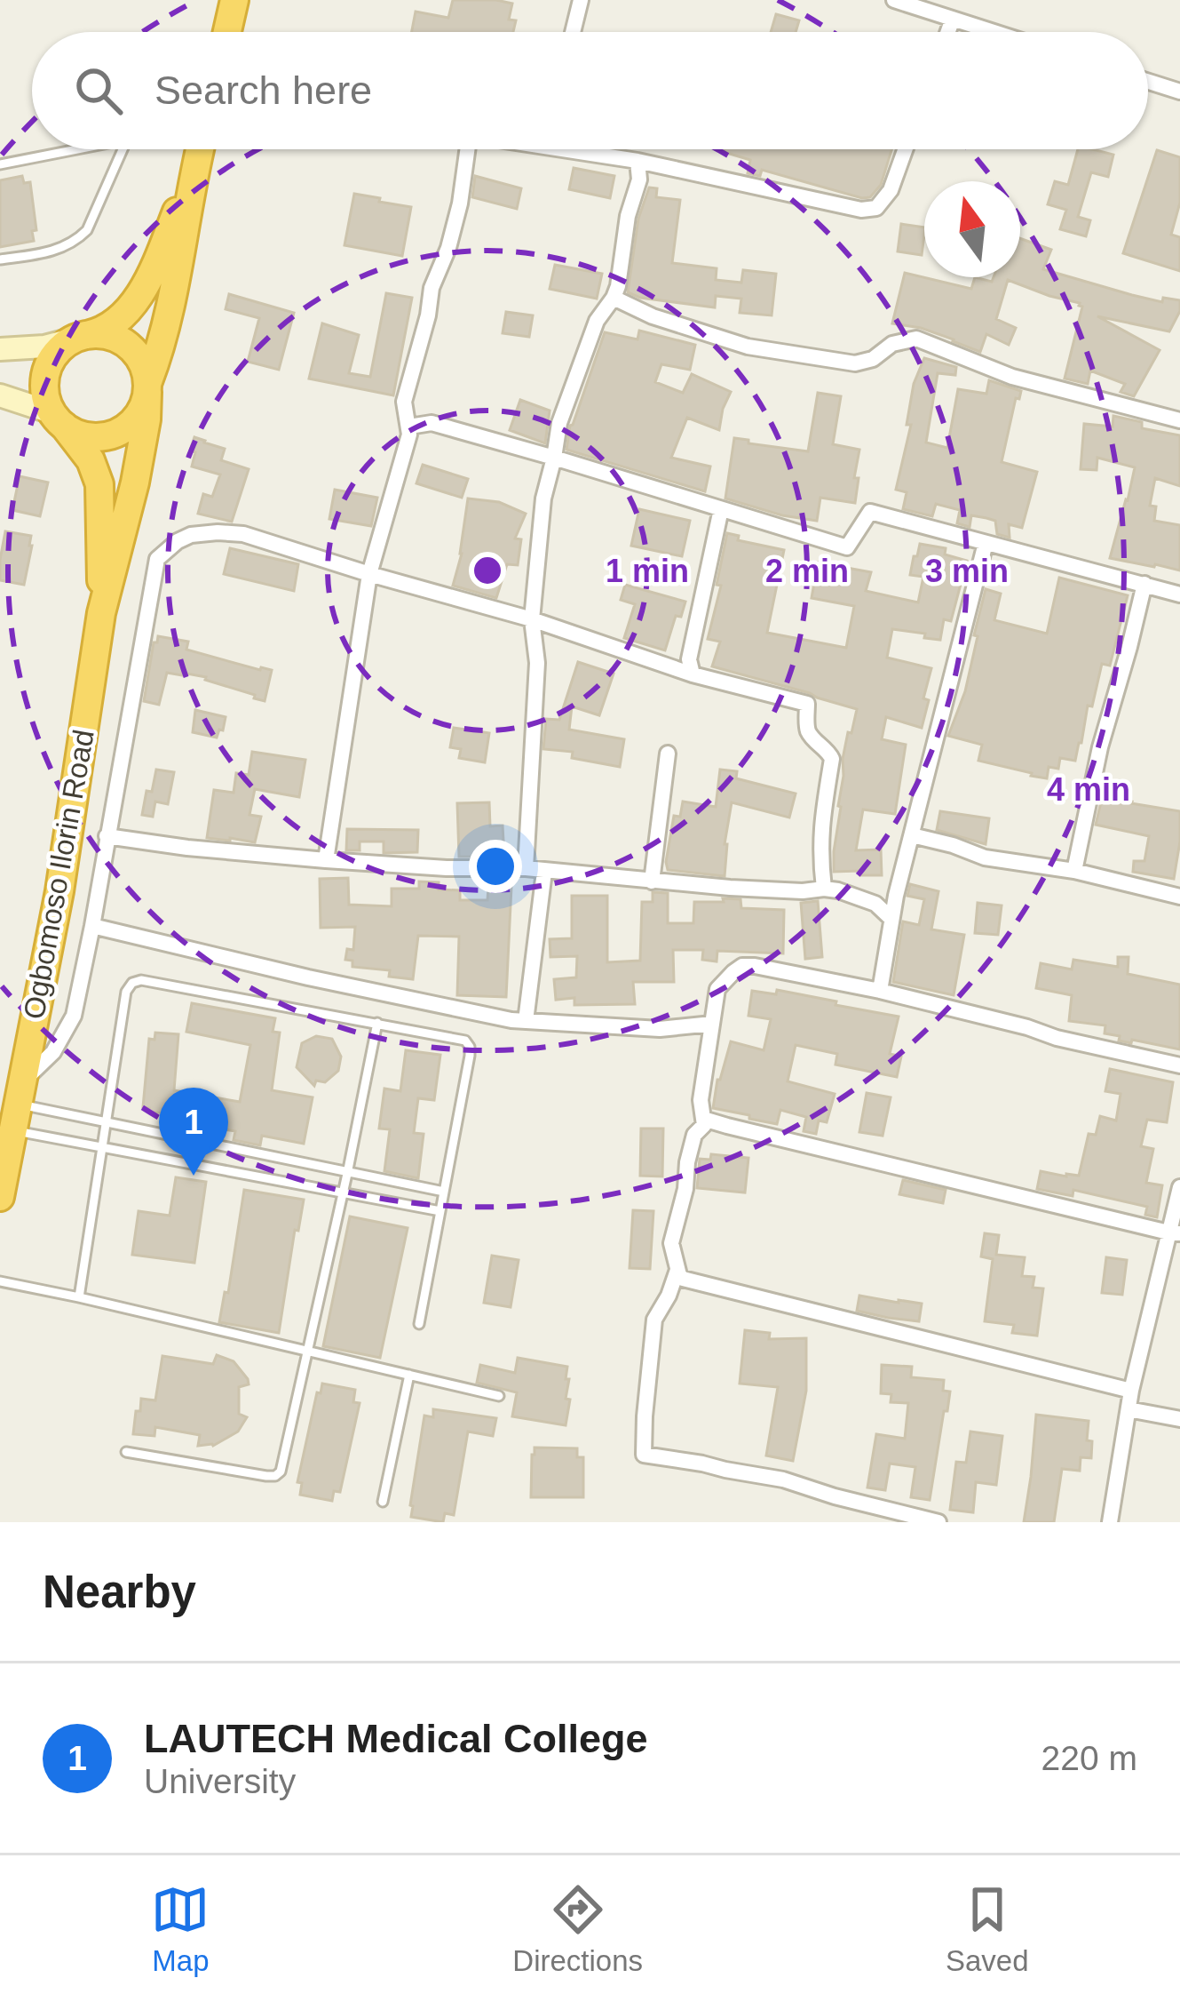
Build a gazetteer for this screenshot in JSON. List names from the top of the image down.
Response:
{
  "streets": {
    "highway": ["Ogbomoso Ilorin Road"]
  },
  "north": "top",
  "page": {
    "search": "Search here",
    "pins": "1",
    "heading": "Nearby",
    "list": [
      {
        "mark": "1",
        "name": "LAUTECH Medical College",
        "note": "University",
        "value": "220 m"
      }
    ],
    "nav": ["Map", "Directions", "Saved"]
  },
  "rings": [
    "1 min",
    "2 min",
    "3 min",
    "4 min"
  ]
}
